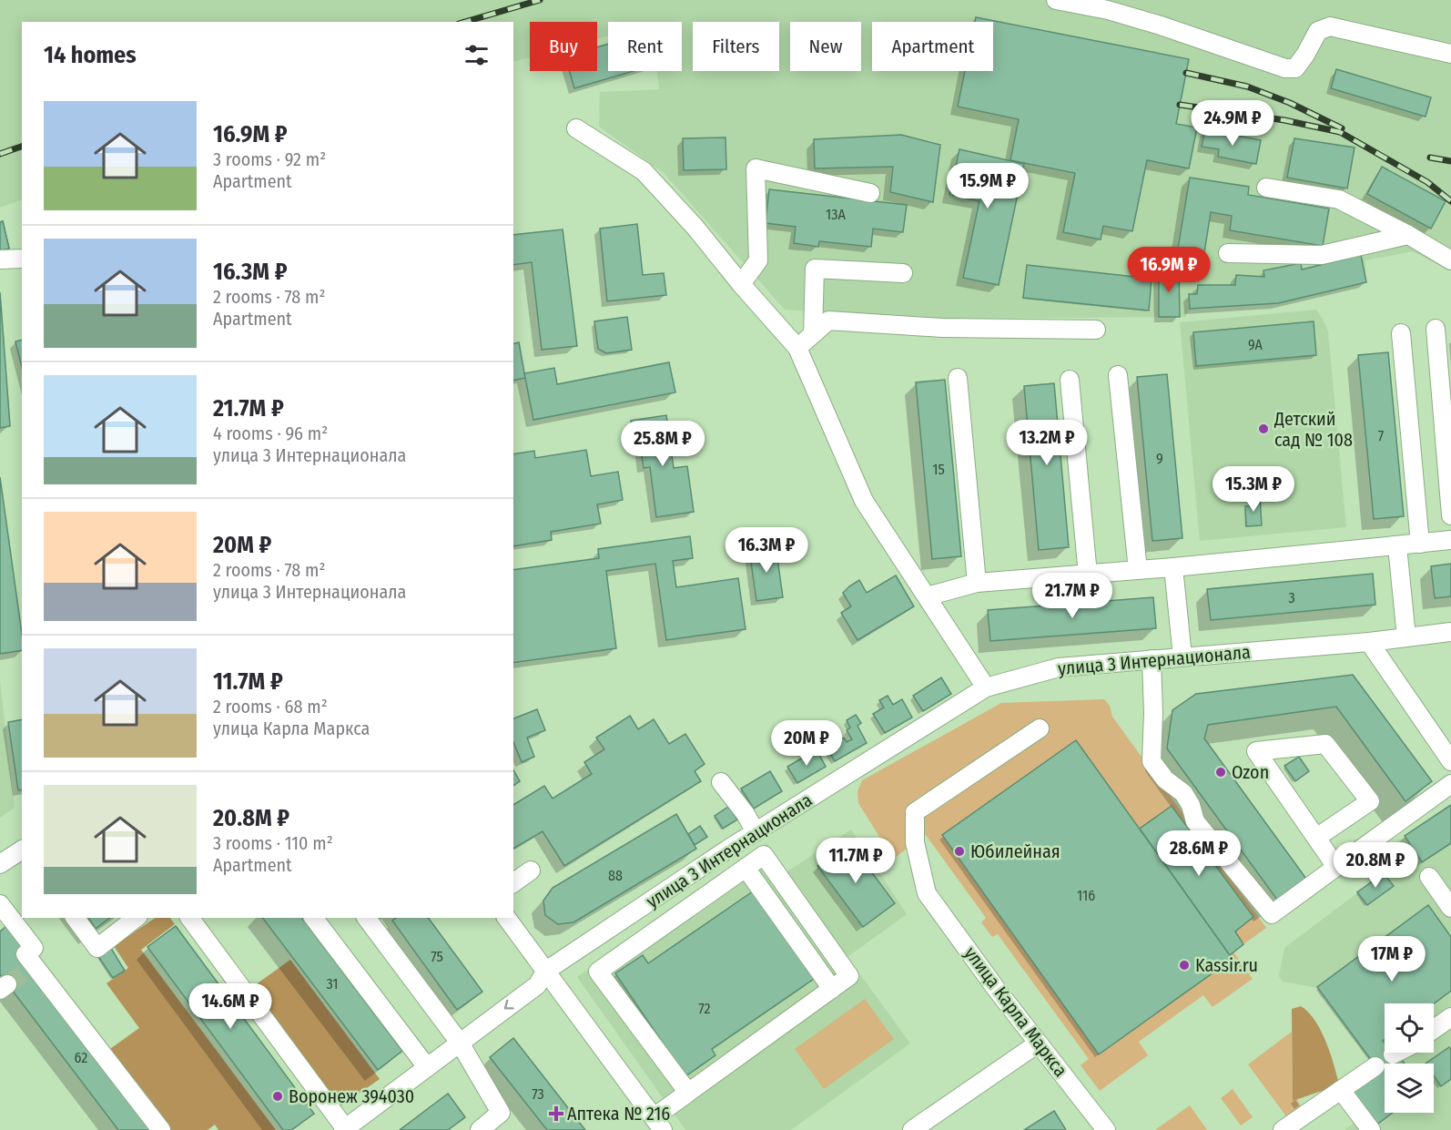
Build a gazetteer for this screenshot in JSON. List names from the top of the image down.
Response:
{
  "streets": {
    "street": ["улица 3 Интернационала", "улица Карла Маркса"]
  },
  "places": {
    "other": [
      "Детский сад № 108",
      "Ozon",
      "Юбилейная",
      "Kassir.ru",
      "Воронеж 394030"
    ],
    "health": ["Аптека № 216"]
  },
  "house_numbers": [
    "13А",
    "9А",
    "7",
    "9",
    "15",
    "3",
    "88",
    "116",
    "75",
    "31",
    "72",
    "62",
    "73"
  ],
  "page": {
    "chip": [
      "Buy",
      "Rent",
      "Filters",
      "New",
      "Apartment"
    ],
    "heading": "14 homes",
    "list": [
      {
        "name": "16.9M ₽",
        "note": "3 rooms · 92 m² · Apartment"
      },
      {
        "name": "16.3M ₽",
        "note": "2 rooms · 78 m² · Apartment"
      },
      {
        "name": "21.7M ₽",
        "note": "4 rooms · 96 m² · улица 3 Интернационала"
      },
      {
        "name": "20M ₽",
        "note": "2 rooms · 78 m² · улица 3 Интернационала"
      },
      {
        "name": "11.7M ₽",
        "note": "2 rooms · 68 m² · улица Карла Маркса"
      },
      {
        "name": "20.8M ₽",
        "note": "3 rooms · 110 m² · Apartment"
      }
    ],
    "price": [
      "24.9M ₽",
      "15.9M ₽",
      "16.9M ₽",
      "13.2M ₽",
      "25.8M ₽",
      "15.3M ₽",
      "16.3M ₽",
      "21.7M ₽",
      "20M ₽",
      "28.6M ₽",
      "11.7M ₽",
      "20.8M ₽",
      "17M ₽",
      "14.6M ₽"
    ]
  }
}
